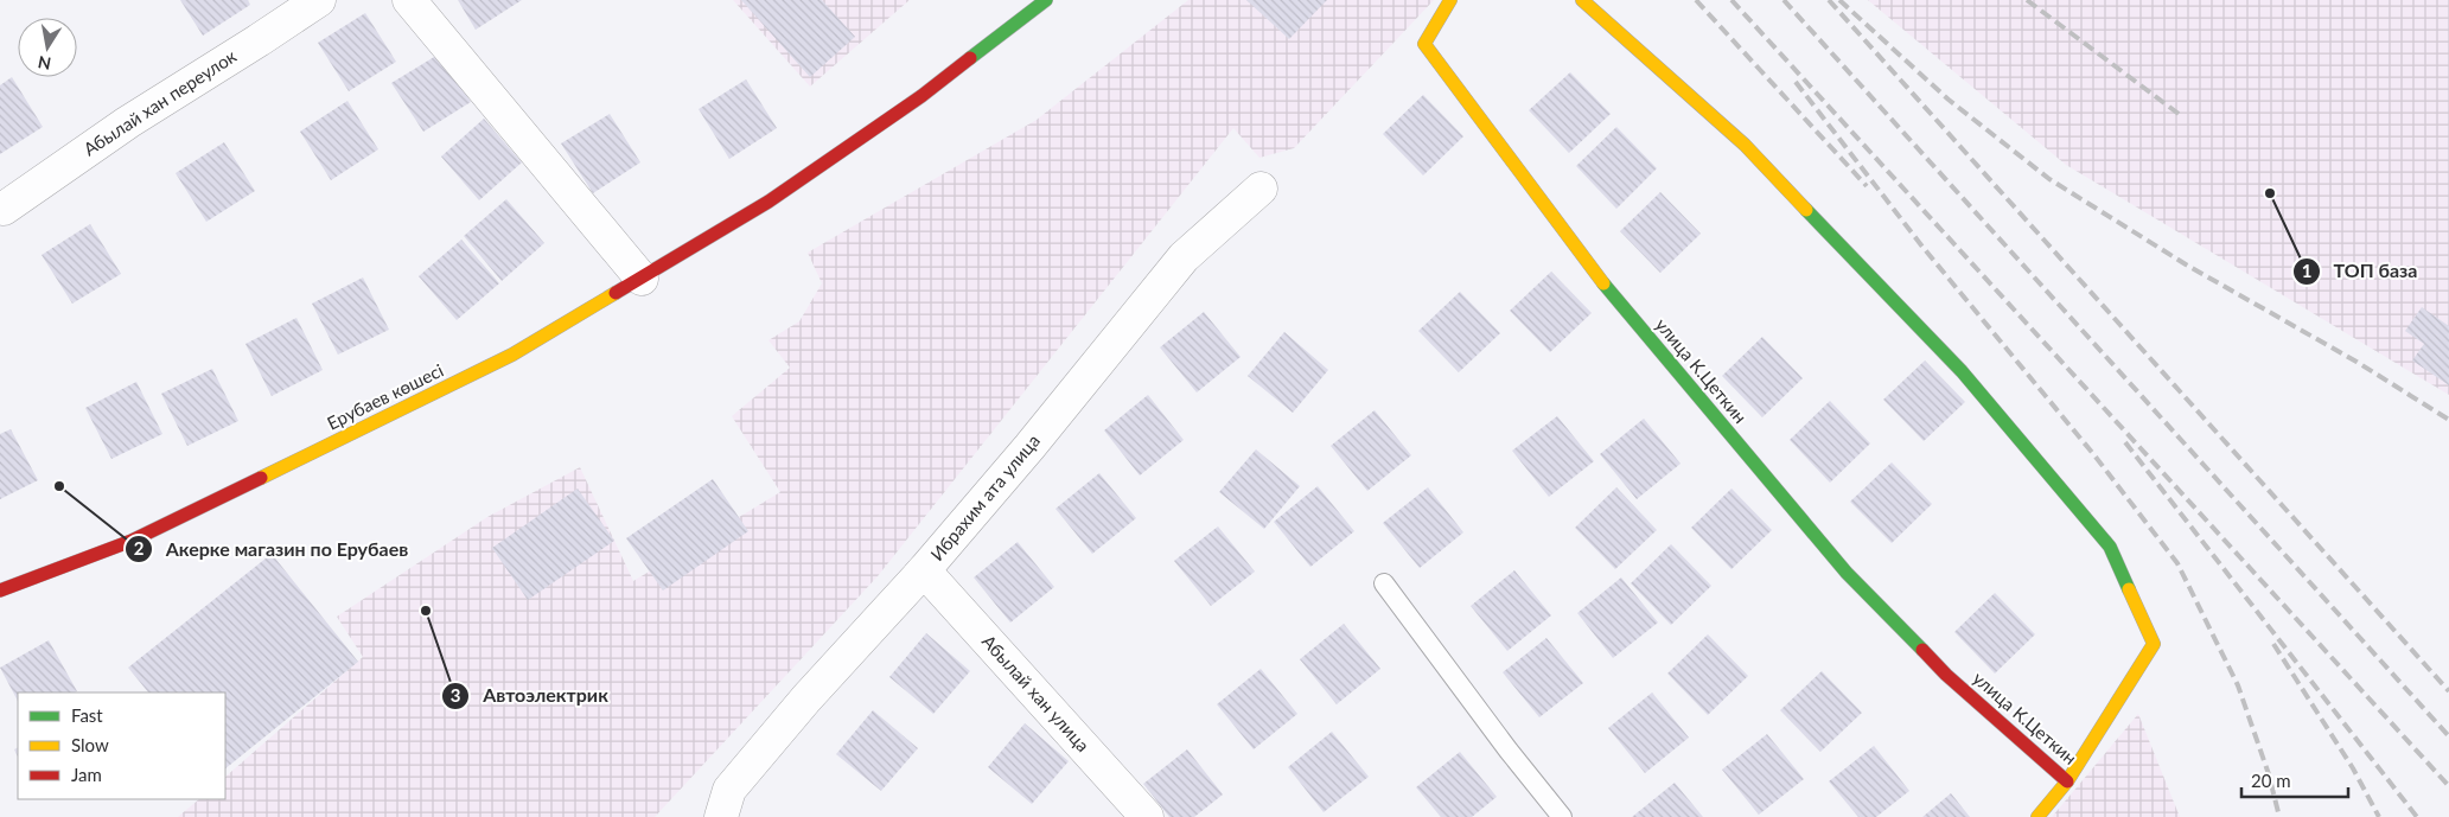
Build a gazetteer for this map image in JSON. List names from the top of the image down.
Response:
{
  "streets": {
    "street": [
      "Абылай хан переулок",
      "улица К.Цеткин",
      "Ерубаев көшесі",
      "Ибрахим ата улица",
      "Абылай хан улица"
    ]
  },
  "crossings": [
    ["Ибрахим ата улица", "Абылай хан улица"]
  ],
  "places": ["ТОП база", "Акерке магазин по Ерубаев", "Автоэлектрик"],
  "legend": ["Fast", "Slow", "Jam"],
  "scale_bar": "20 m",
  "north": "bottom"
}
